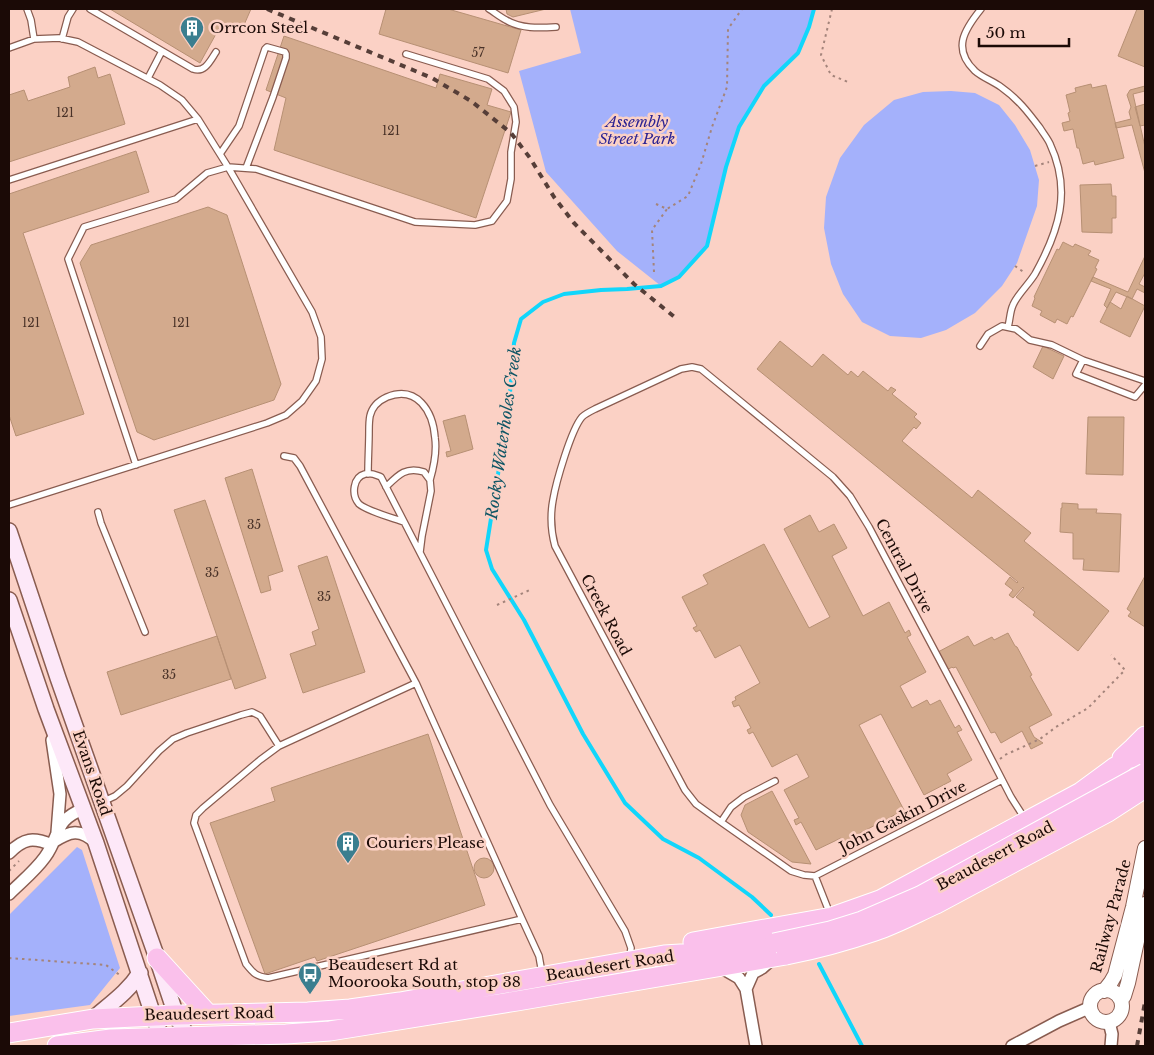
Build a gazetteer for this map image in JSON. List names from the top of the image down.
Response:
{
  "streets": {
    "highway": ["Beaudesert Road"],
    "main road": ["Evans Road"],
    "street": ["Railway Parade"],
    "lane": ["Central Drive", "Creek Road", "John Gaskin Drive"]
  },
  "crossings": [
    ["Central Drive", "Creek Road"],
    ["Central Drive", "John Gaskin Drive"],
    ["Creek Road", "John Gaskin Drive"],
    ["Evans Road", "Beaudesert Road"]
  ],
  "water": ["Rocky Waterholes Creek"],
  "parks": ["Assembly Street Park"],
  "places": {
    "building": ["Orrcon Steel", "Couriers Please"],
    "bus stop": ["Beaudesert Rd at Moorooka South, stop 38"]
  },
  "house_numbers": [
    "57",
    "121",
    "121",
    "121",
    "121",
    "35",
    "35",
    "35",
    "35"
  ],
  "scale_bar": "50 m"
}
